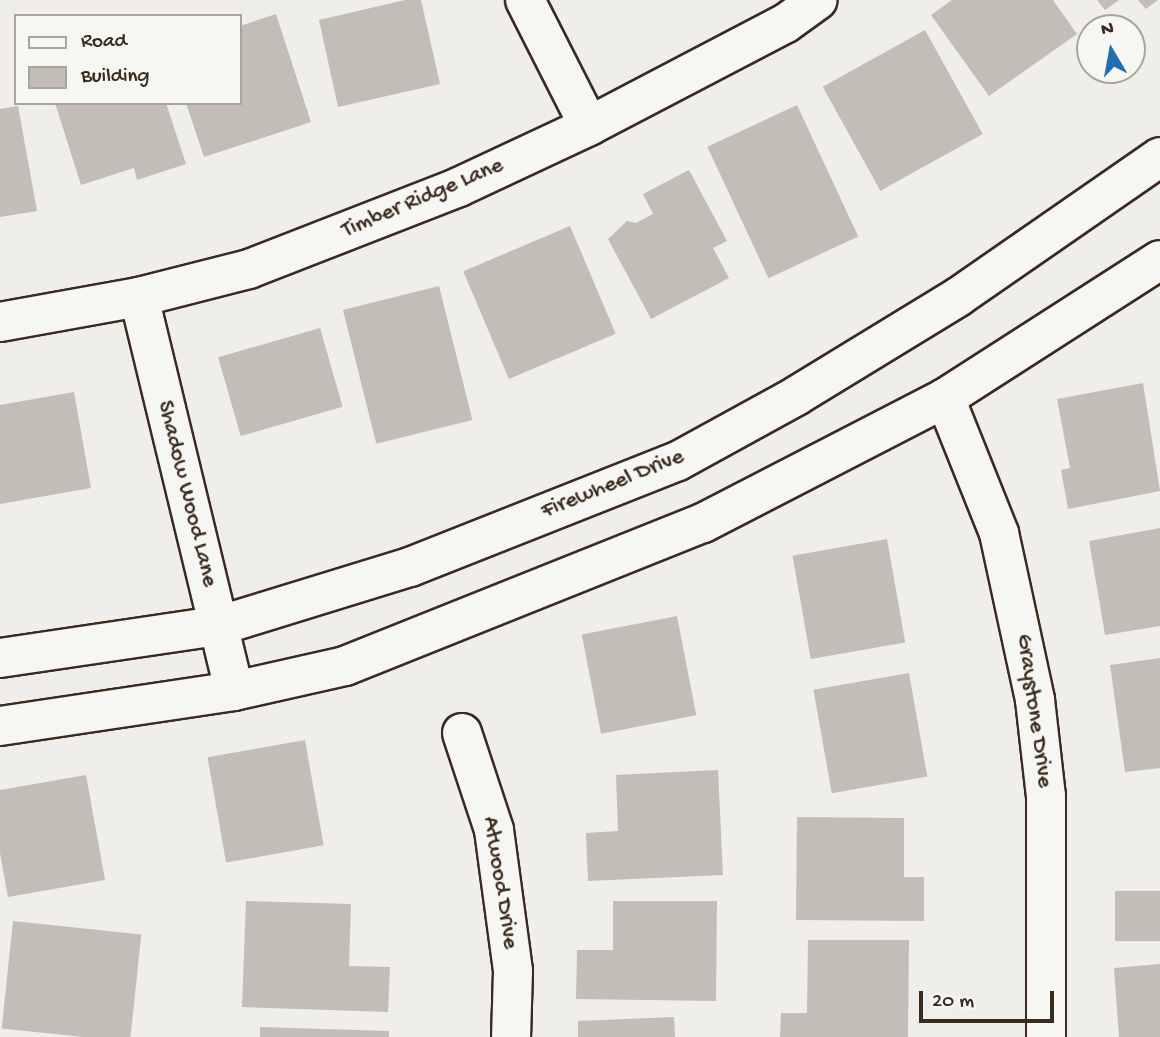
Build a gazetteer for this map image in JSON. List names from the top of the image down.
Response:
{
  "streets": {
    "street": [
      "Timber Ridge Lane",
      "Firewheel Drive",
      "Shadow Wood Lane",
      "Graystone Drive",
      "Atwood Drive"
    ]
  },
  "crossings": [
    ["Timber Ridge Lane", "Shadow Wood Lane"],
    ["Firewheel Drive", "Shadow Wood Lane"]
  ],
  "legend": ["Road", "Building"],
  "scale_bar": "20 m",
  "north": "top"
}
